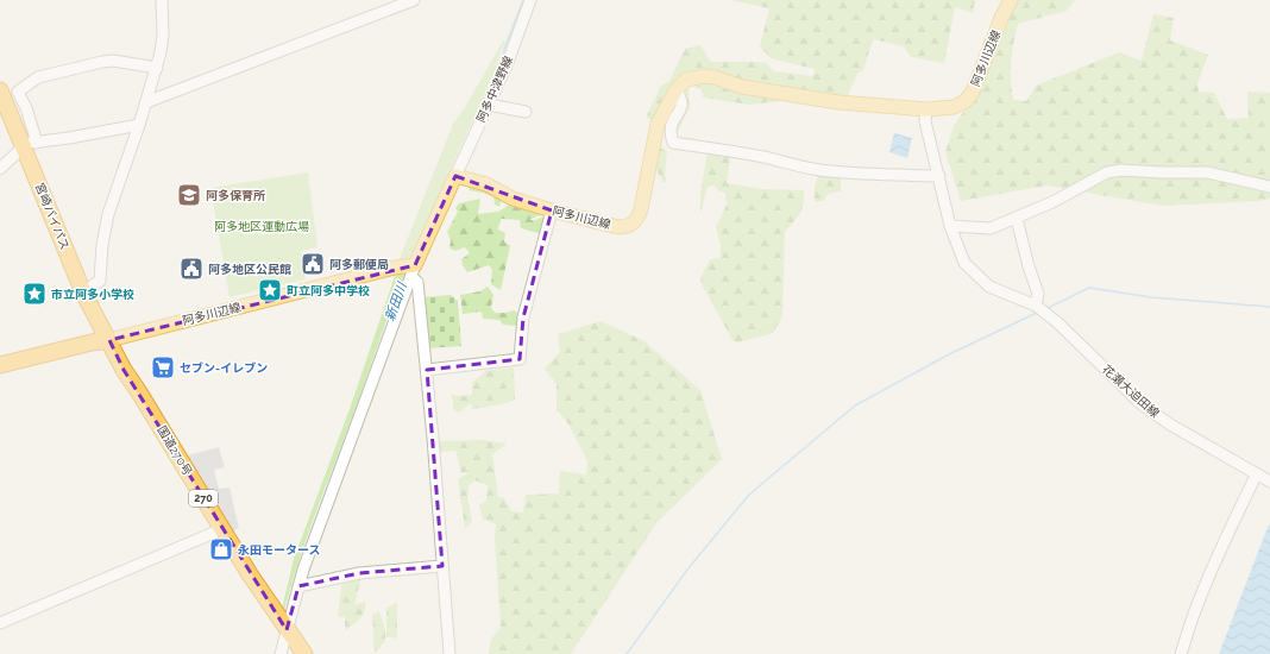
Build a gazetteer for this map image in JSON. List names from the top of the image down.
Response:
{
  "streets": {
    "highway": ["宮崎バイパス", "国道270号", "270"],
    "main road": ["阿多川辺線"],
    "street": ["阿多中津野線", "花瀬大迫田線"]
  },
  "crossings": [
    ["阿多川辺線", "阿多中津野線"],
    ["阿多川辺線", "宮崎バイパス"],
    ["阿多川辺線", "花瀬大迫田線"],
    ["阿多川辺線", "国道270号"],
    ["宮崎バイパス", "国道270号"]
  ],
  "water": ["新田川"],
  "parks": ["阿多地区運動広場"],
  "places": {
    "school or university": ["阿多保育所"],
    "public building": ["阿多郵便局", "阿多地区公民館"],
    "place": ["町立阿多中学校", "市立阿多小学校"],
    "supermarket": ["セブン-イレブン"],
    "shop": ["永田モータース"]
  }
}
